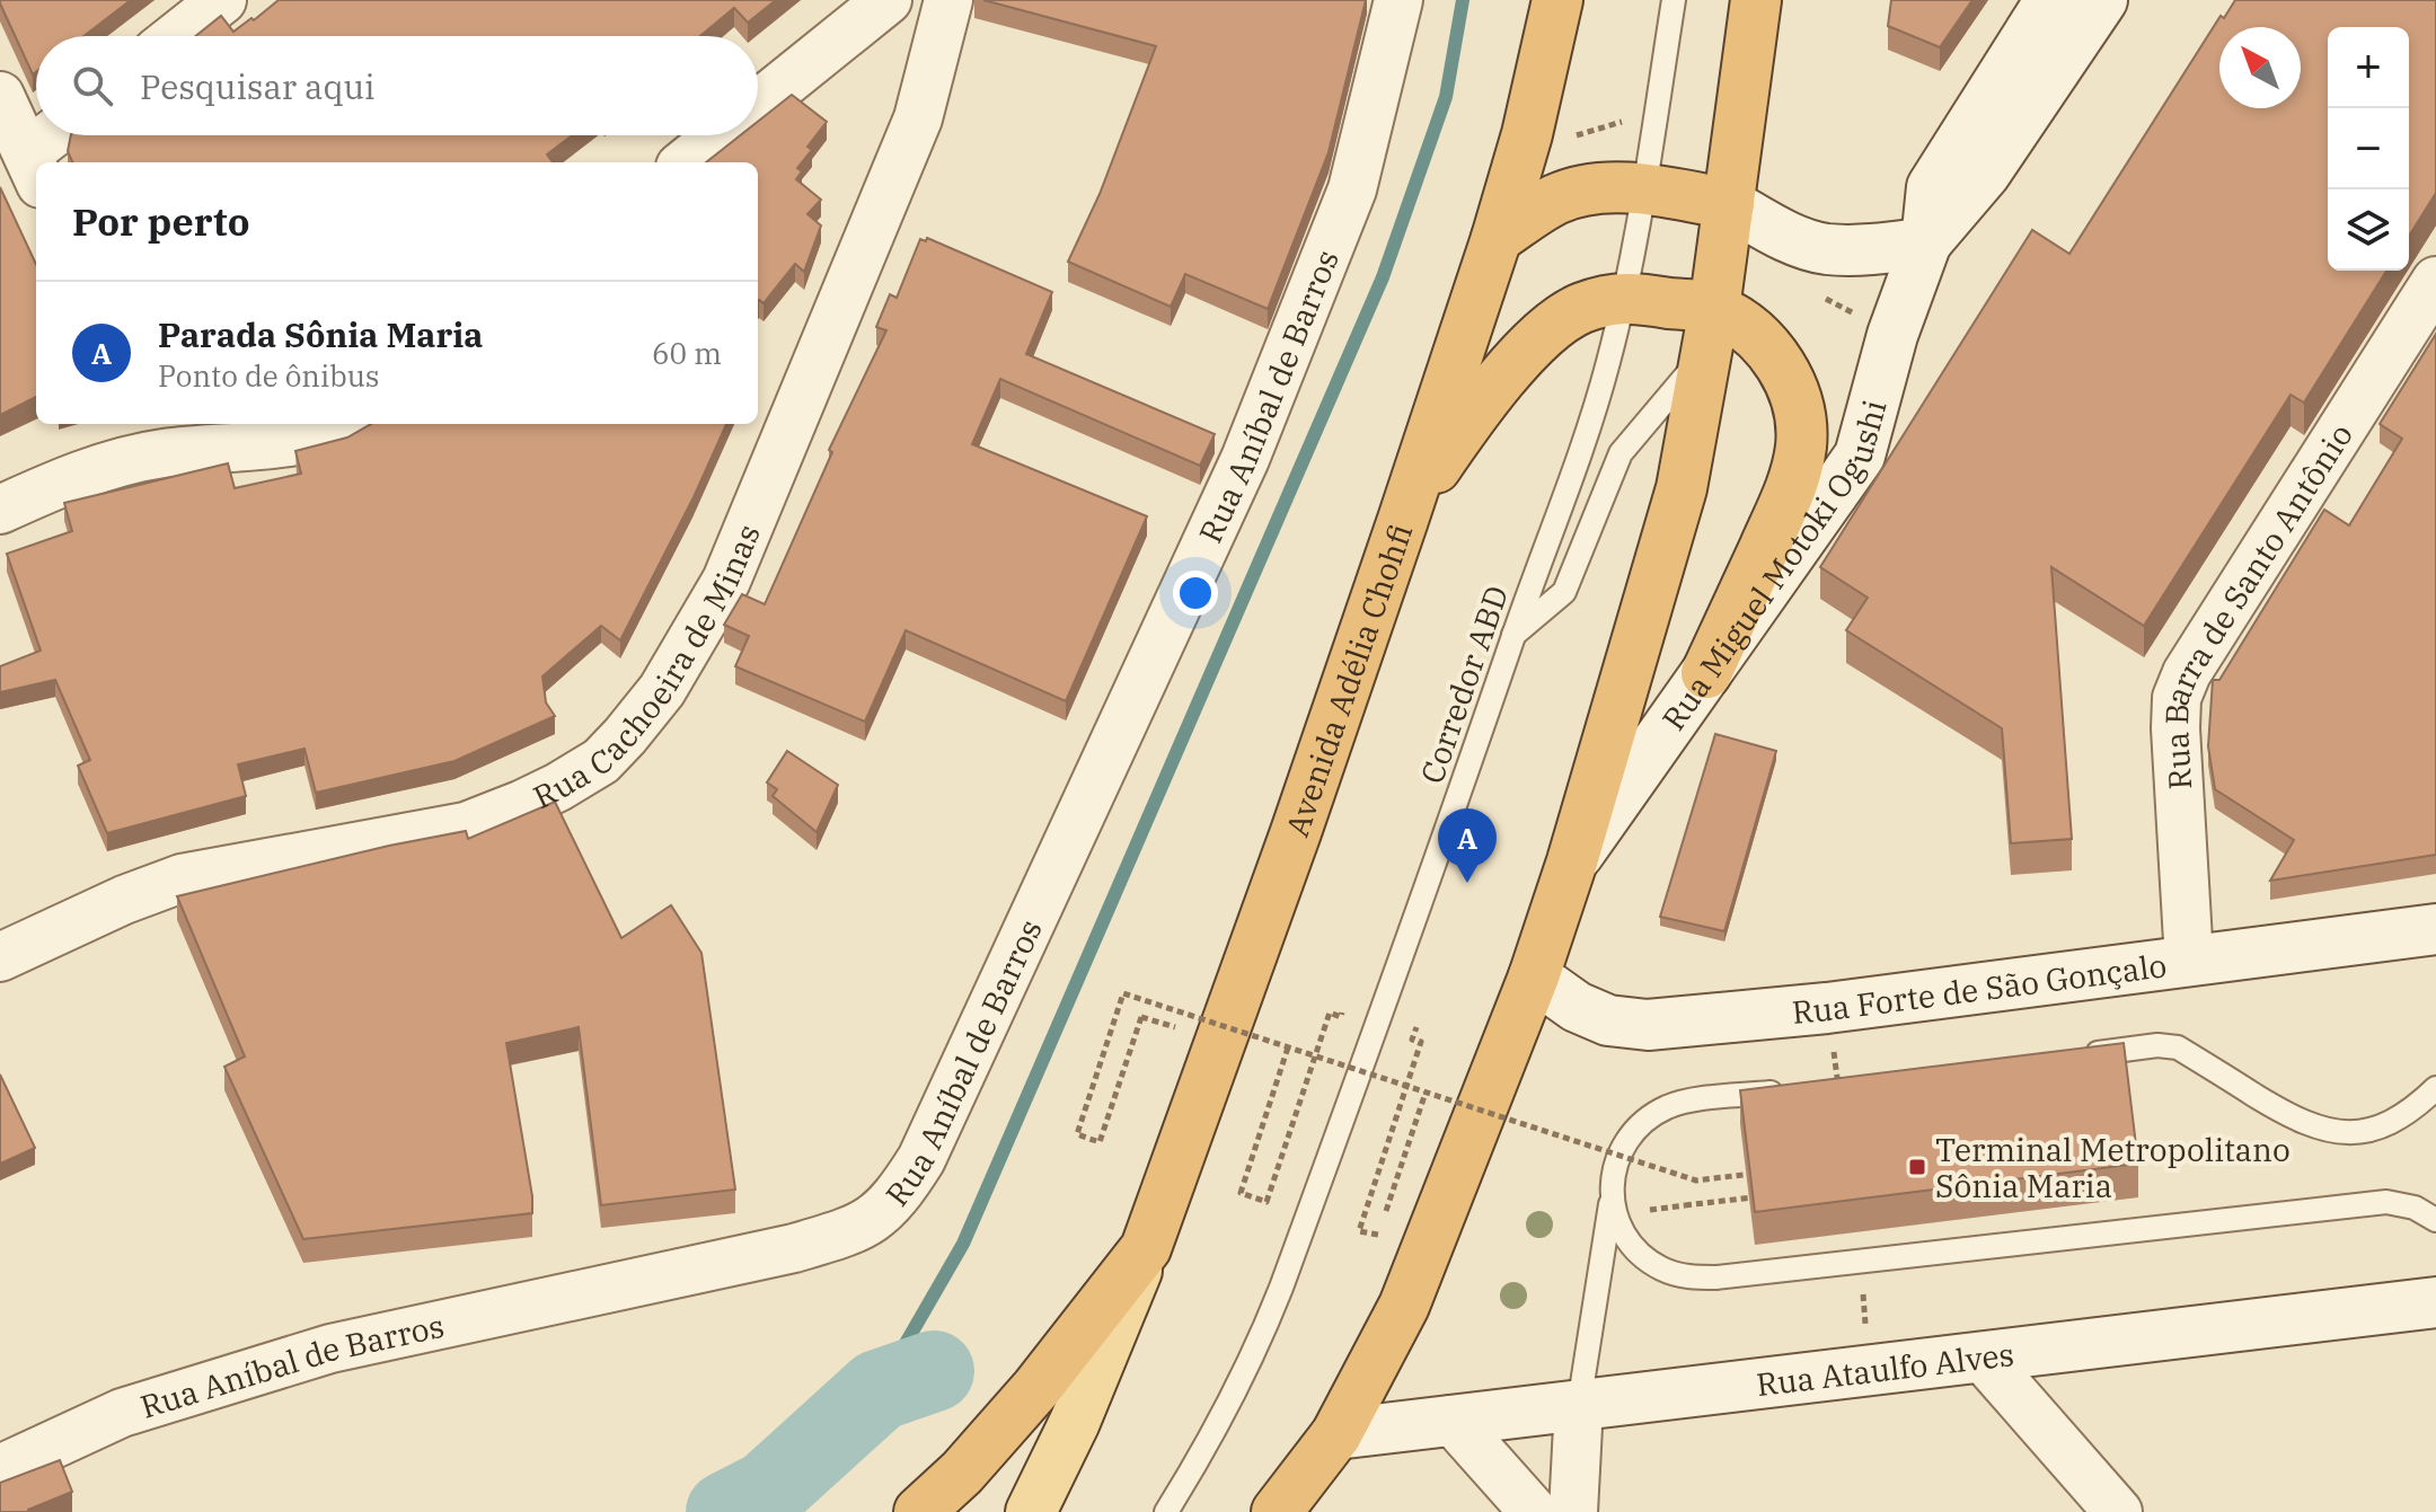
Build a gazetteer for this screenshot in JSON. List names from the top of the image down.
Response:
{
  "streets": {
    "highway": ["Avenida Adélia Chohfi"],
    "main road": ["Rua Miguel Motoki Ogushi", "Rua Forte de São Gonçalo", "Rua Ataulfo Alves"],
    "street": ["Rua Aníbal de Barros", "Rua Barra de Santo Antônio", "Rua Cachoeira de Minas"],
    "lane": ["Corredor ABD"]
  },
  "crossings": [
    ["Rua Barra de Santo Antônio", "Rua Forte de São Gonçalo"]
  ],
  "places": {
    "transit": ["Terminal Metropolitano Sônia Maria"]
  },
  "north": "top left",
  "page": {
    "map_buttons": ["+", "−"],
    "search": "Pesquisar aqui",
    "heading": "Por perto",
    "list": [
      {
        "mark": "A",
        "name": "Parada Sônia Maria",
        "note": "Ponto de ônibus",
        "value": "60 m"
      }
    ],
    "pins": "A"
  }
}
